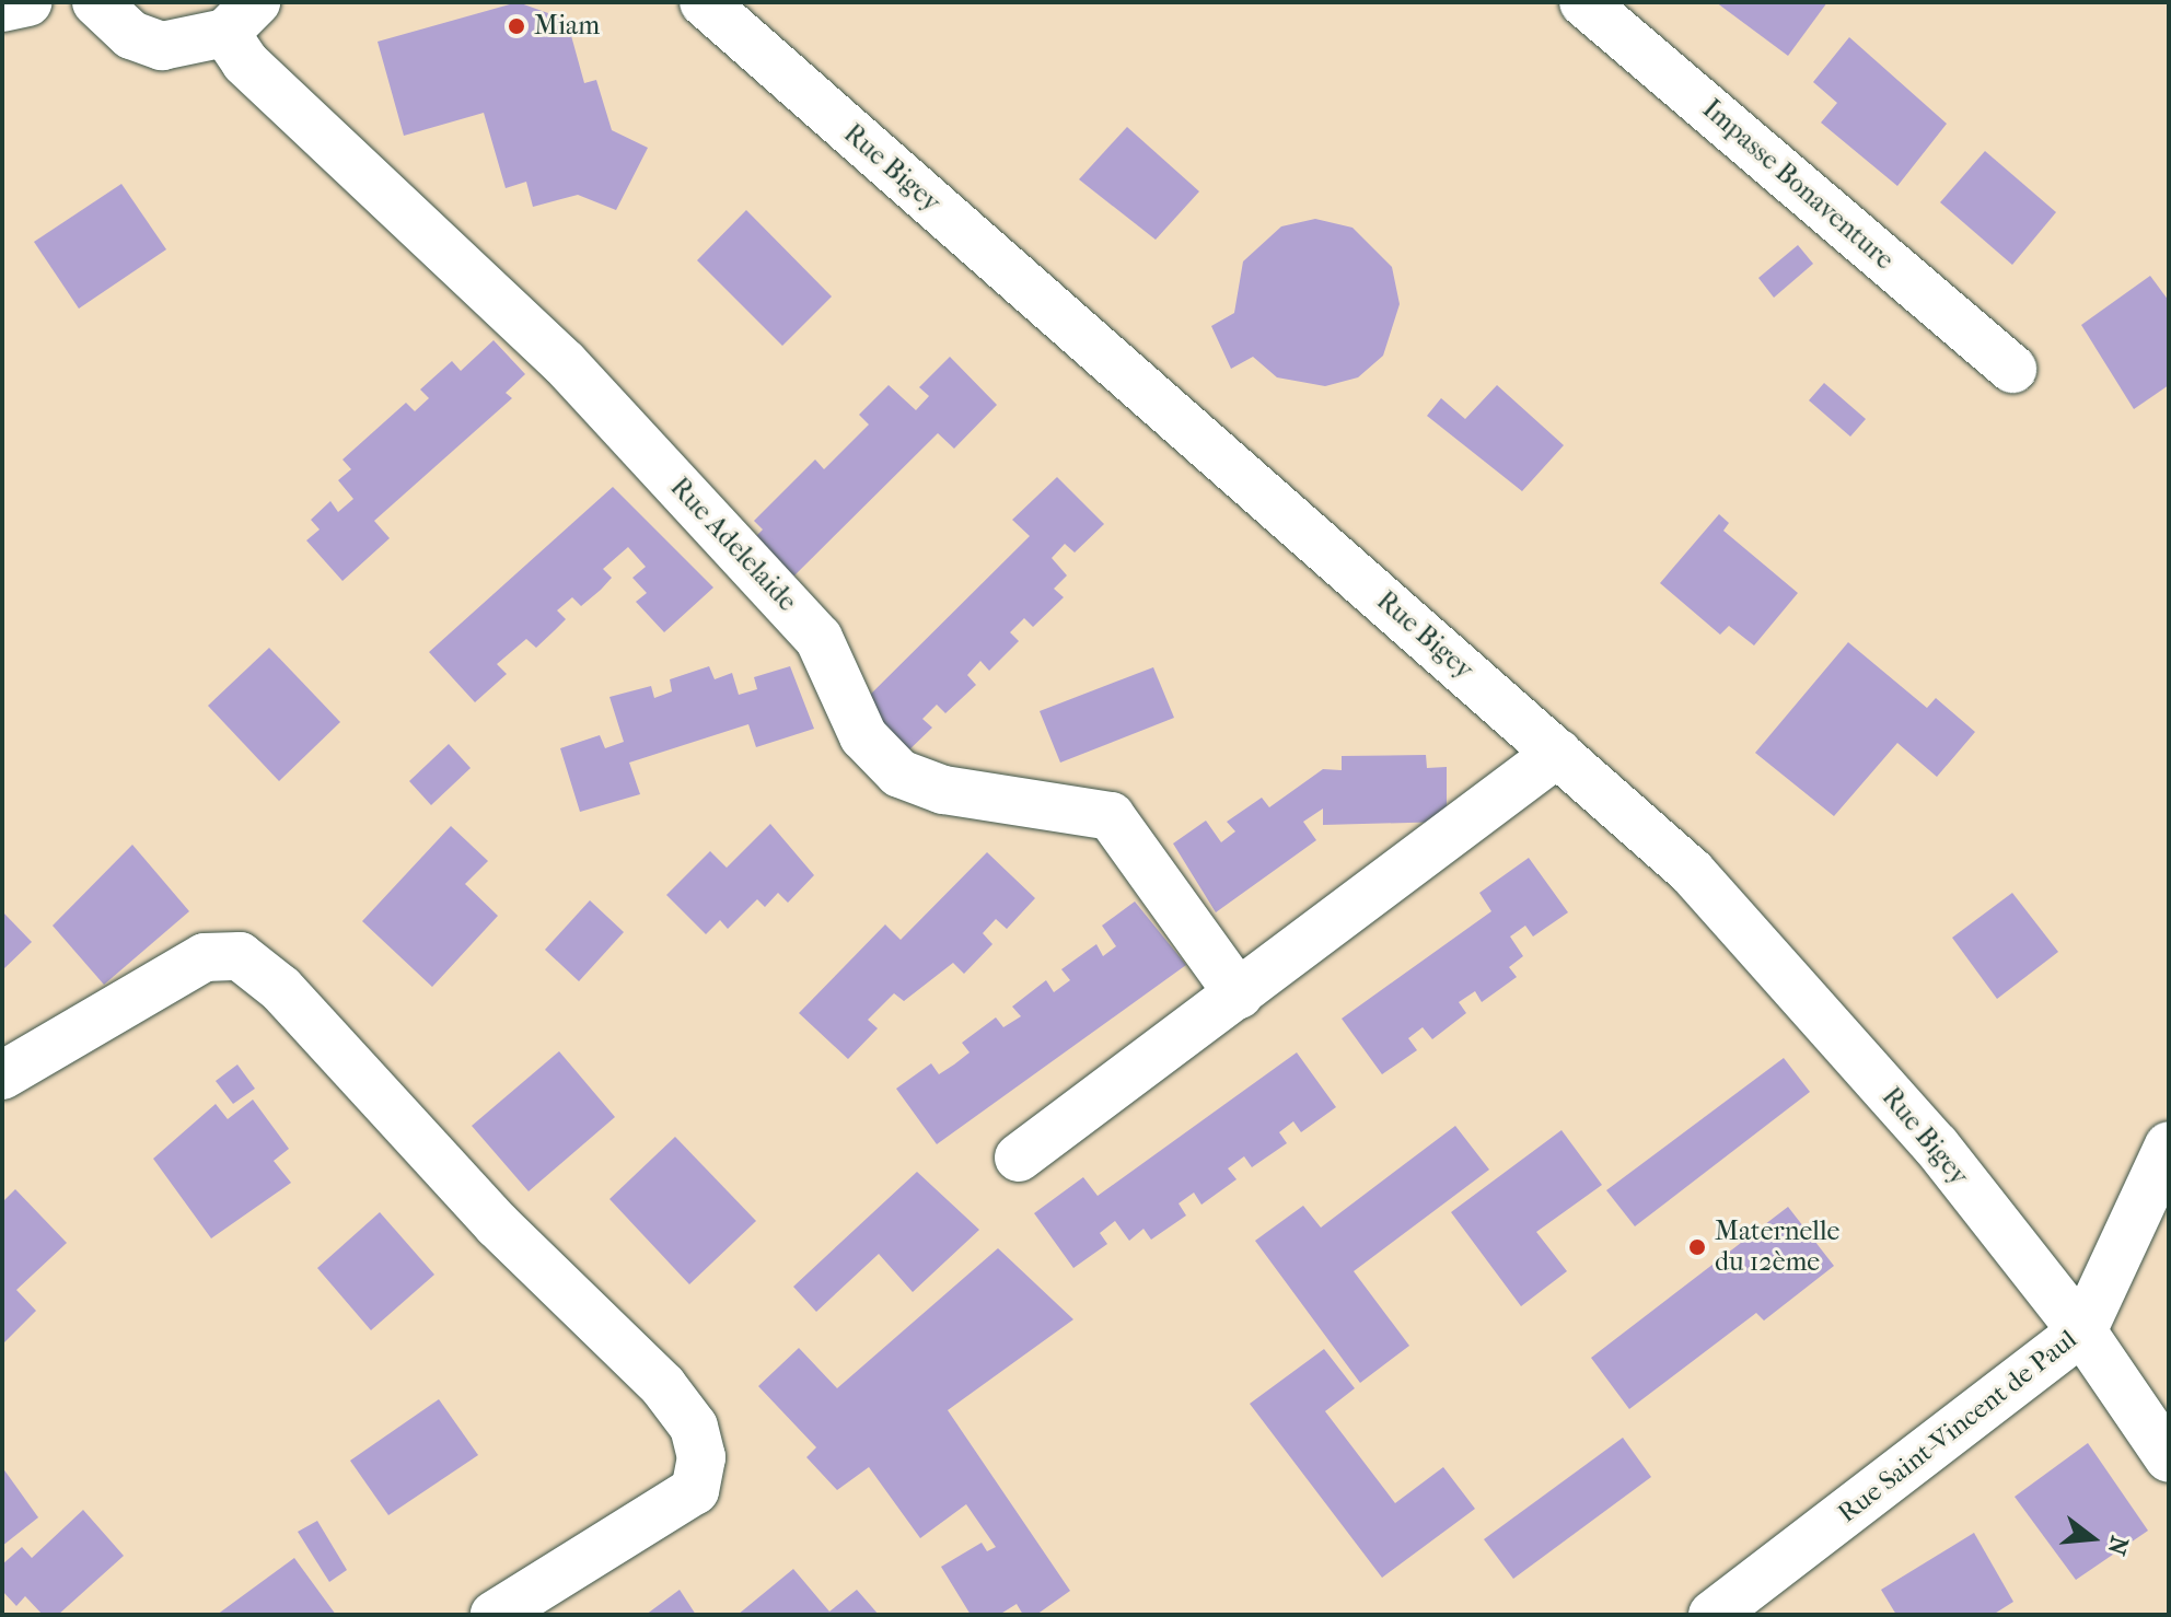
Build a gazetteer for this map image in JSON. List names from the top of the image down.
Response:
{
  "streets": {
    "street": [
      "Rue Bigey",
      "Impasse Bonaventure",
      "Rue Adelelaide",
      "Rue Saint-Vincent de Paul"
    ]
  },
  "crossings": [
    ["Rue Bigey", "Rue Saint-Vincent de Paul"]
  ],
  "places": ["Miam", "Maternelle du 12ème"],
  "north": "right"
}
